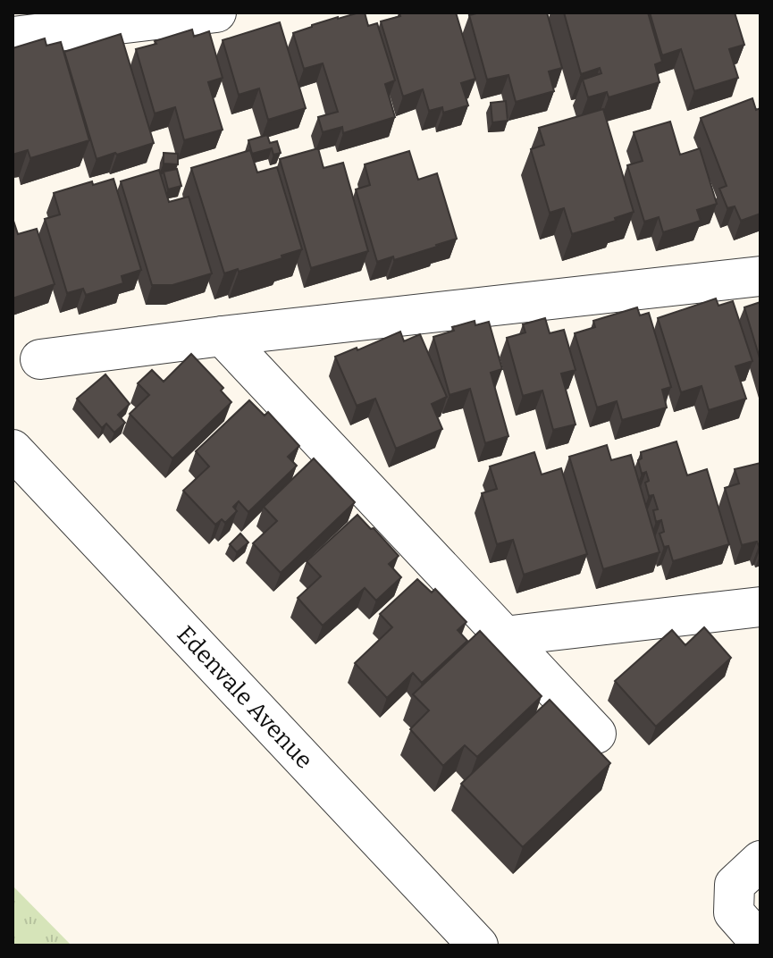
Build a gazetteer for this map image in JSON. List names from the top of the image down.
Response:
{
  "streets": {
    "street": ["Edenvale Avenue"]
  }
}
